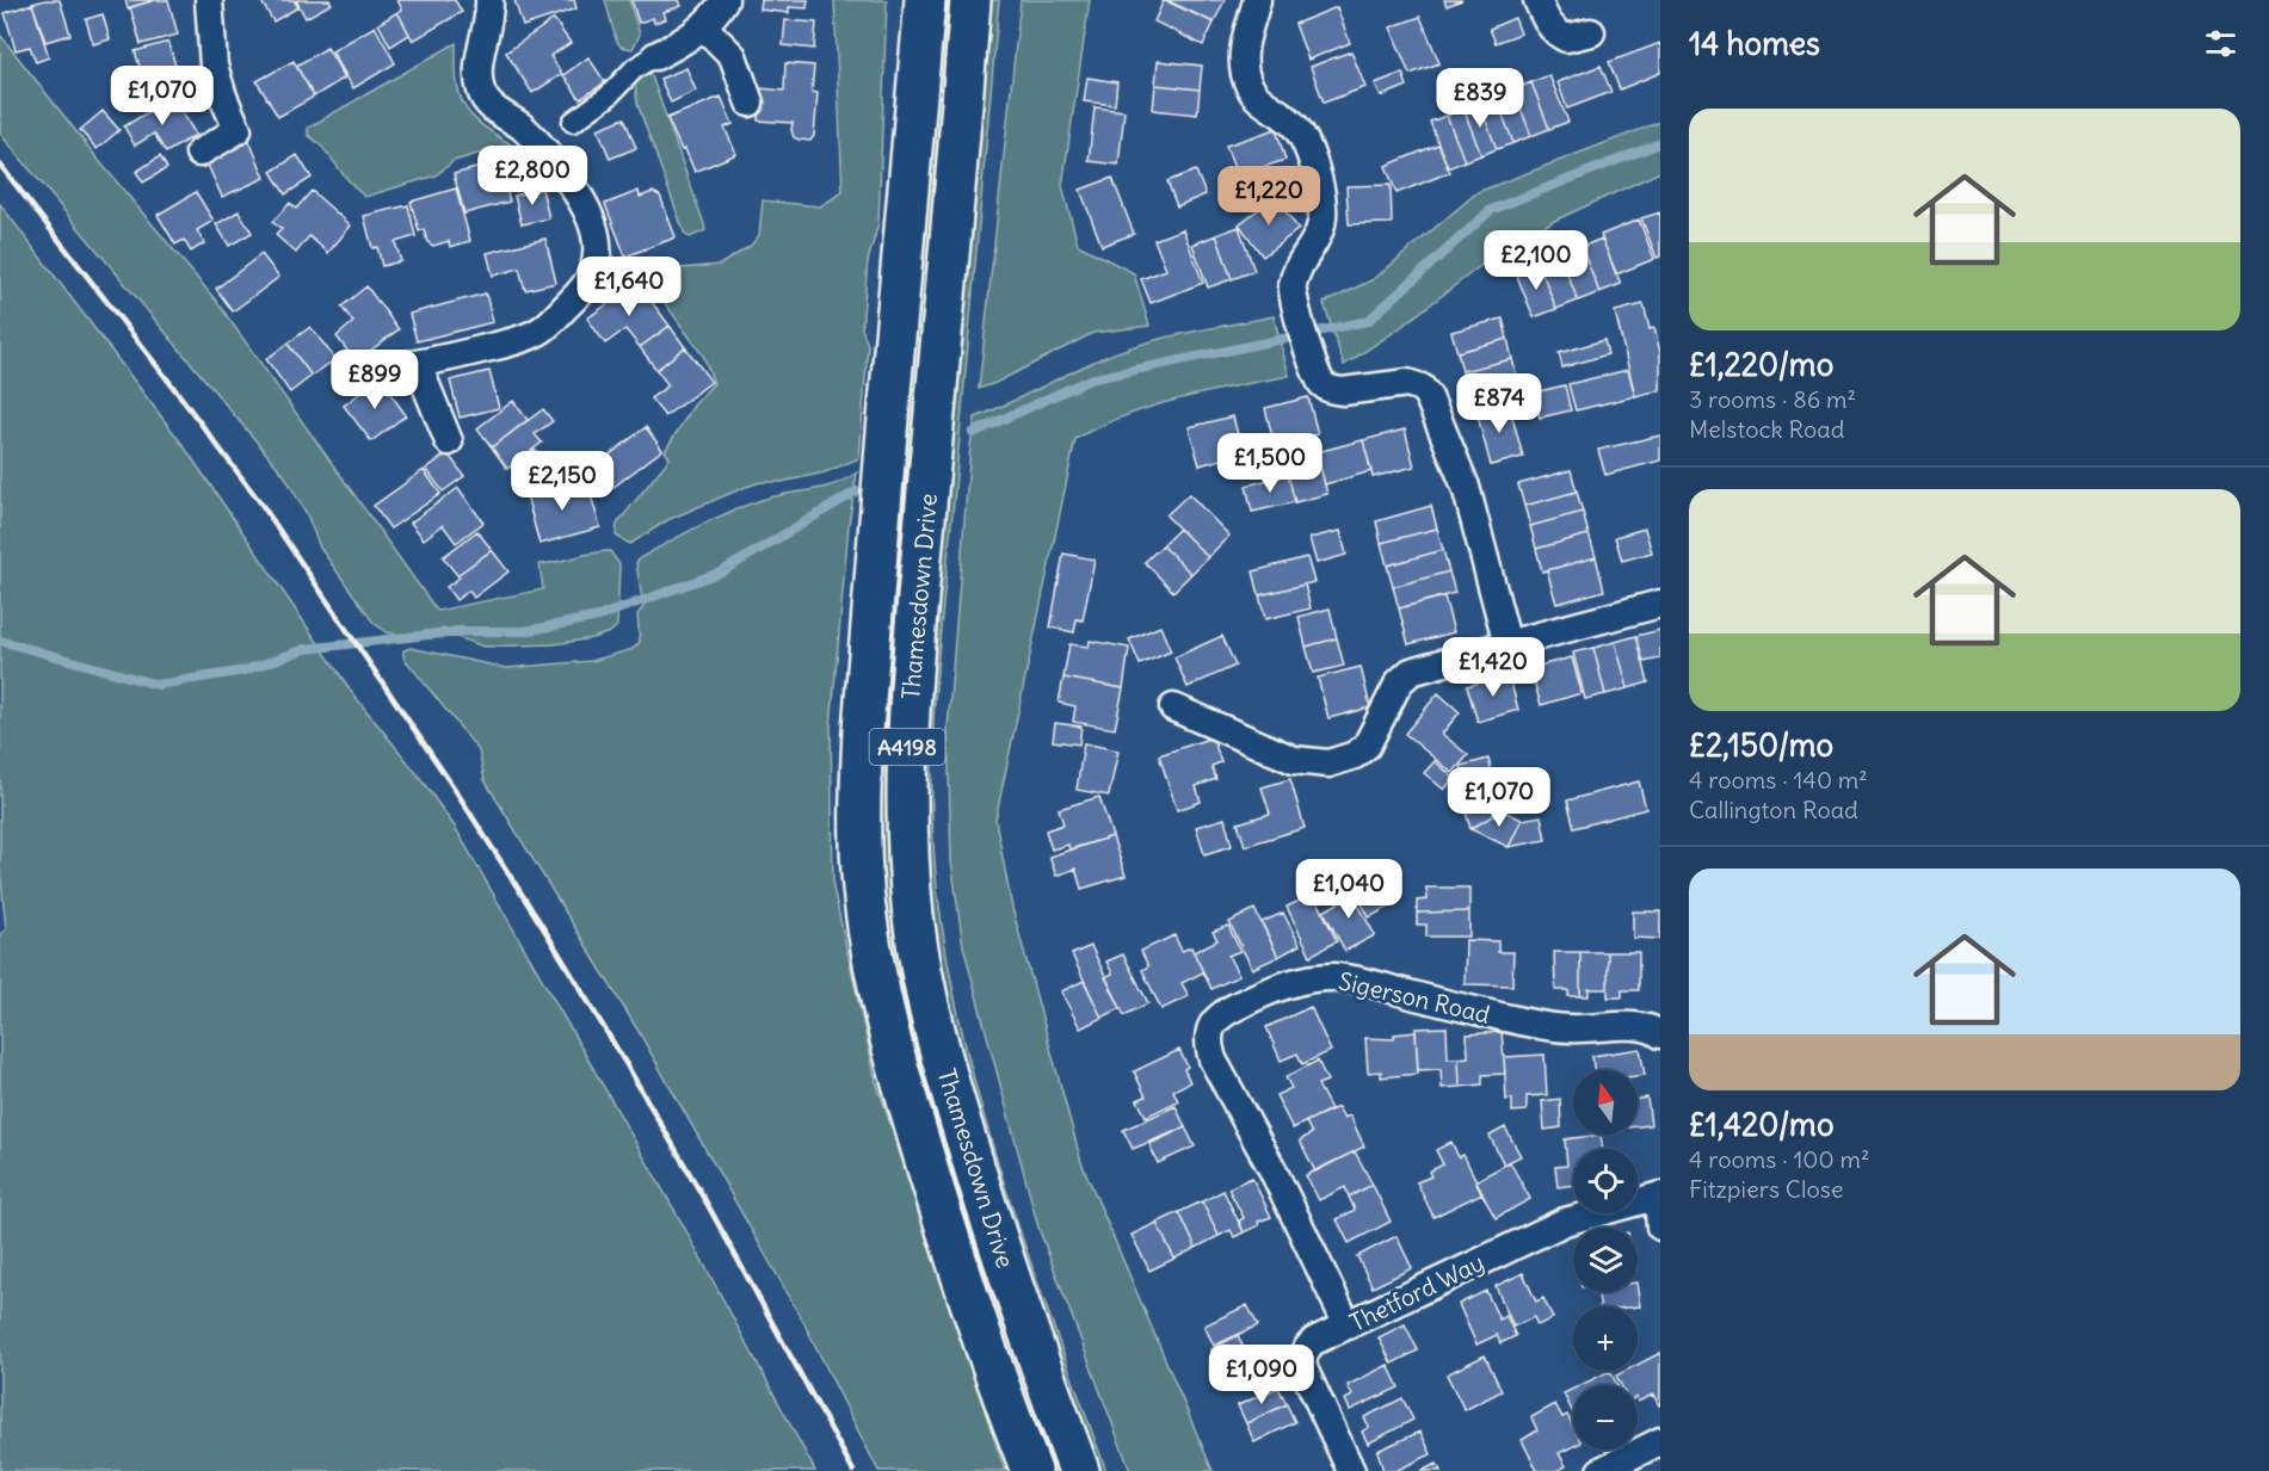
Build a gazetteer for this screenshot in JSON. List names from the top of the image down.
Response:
{
  "streets": {
    "main road": ["Thamesdown Drive", "A4198"],
    "street": ["Sigerson Road", "Thetford Way"]
  },
  "crossings": [
    ["Sigerson Road", "Thetford Way"]
  ],
  "north": "top",
  "page": {
    "heading": "14 homes",
    "price": [
      "£1,070",
      "£839",
      "£2,800",
      "£1,220",
      "£2,100",
      "£1,640",
      "£899",
      "£874",
      "£1,500",
      "£2,150",
      "£1,420",
      "£1,070",
      "£1,040",
      "£1,090"
    ],
    "list": [
      {
        "name": "£1,220/mo",
        "note": "3 rooms · 86 m² · Melstock Road"
      },
      {
        "name": "£2,150/mo",
        "note": "4 rooms · 140 m² · Callington Road"
      },
      {
        "name": "£1,420/mo",
        "note": "4 rooms · 100 m² · Fitzpiers Close"
      }
    ],
    "map_buttons": ["+", "−"]
  }
}
